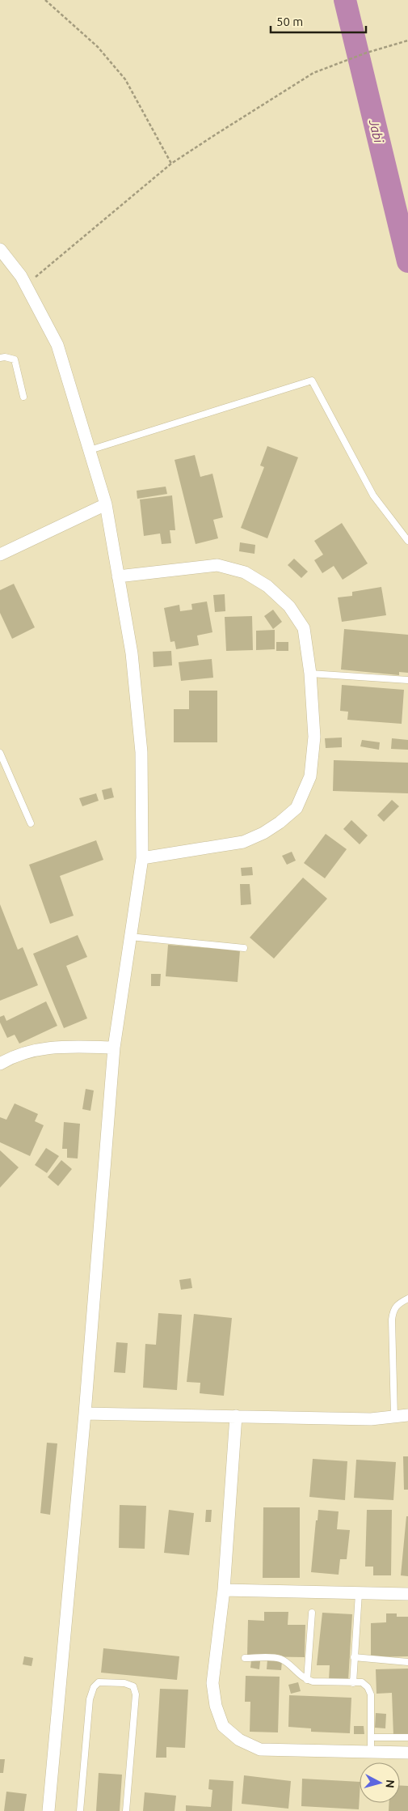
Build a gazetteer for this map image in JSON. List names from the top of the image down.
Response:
{
  "water": ["Jabi"],
  "scale_bar": "50 m",
  "north": "right"
}
